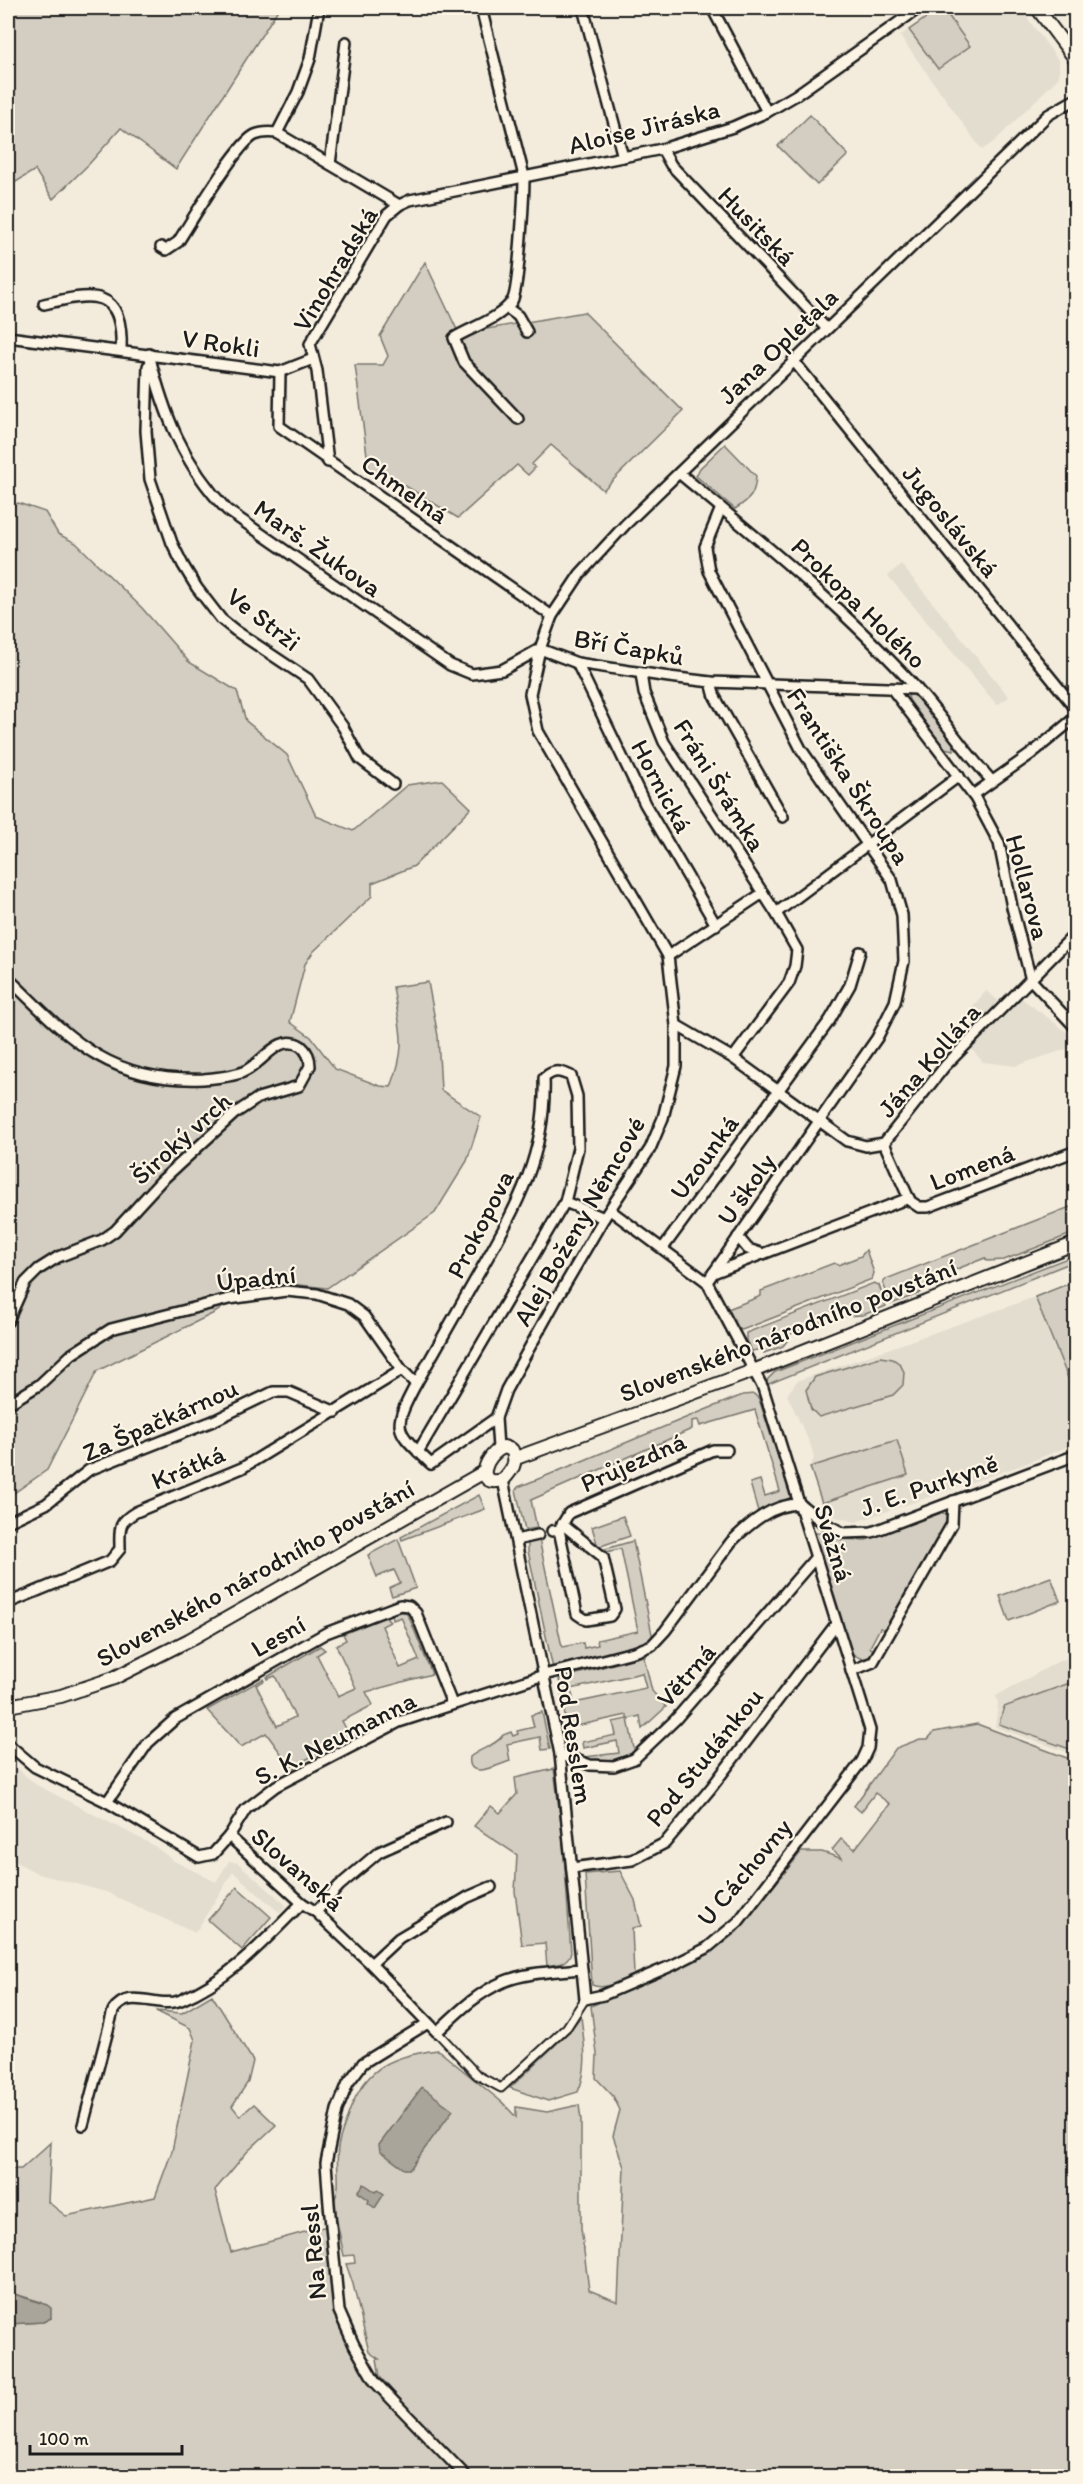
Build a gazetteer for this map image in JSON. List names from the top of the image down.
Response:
{
  "streets": {
    "street": [
      "Aloise Jiráska",
      "Husitská",
      "Vinohradská",
      "V Rokli",
      "Jana Opletala",
      "Chmelná",
      "Jugoslávská",
      "Marš. Žukova",
      "Prokopa Holého",
      "Ve Strži",
      "Bří Čapků",
      "Františka Škroupa",
      "Fráni Šrámka",
      "Hornická",
      "Hollarova",
      "Jána Kollára",
      "Široký vrch",
      "Uzounká",
      "Lomená",
      "U školy",
      "Alej Boženy Němcové",
      "Prokopova",
      "Úpadní",
      "Slovenského národního povstání",
      "Za Špačkárnou",
      "Průjezdná",
      "Krátká",
      "J. E. Purkyně",
      "Svážná",
      "Lesní",
      "Větrná",
      "Pod Resslem",
      "S. K. Neumanna",
      "Pod Studánkou",
      "Slovanská",
      "U Cáchovny",
      "Na Ressl"
    ]
  },
  "crossings": [
    ["Aloise Jiráska", "Husitská"],
    ["Aloise Jiráska", "Vinohradská"],
    ["Husitská", "Jana Opletala"],
    ["Vinohradská", "V Rokli"],
    ["Vinohradská", "Chmelná"],
    ["V Rokli", "Chmelná"],
    ["V Rokli", "Marš. Žukova"],
    ["V Rokli", "Ve Strži"],
    ["Jana Opletala", "Chmelná"],
    ["Jana Opletala", "Jugoslávská"],
    ["Jana Opletala", "Marš. Žukova"],
    ["Jana Opletala", "Prokopa Holého"],
    ["Jana Opletala", "Bří Čapků"],
    ["Jana Opletala", "Alej Boženy Němcové"],
    ["Marš. Žukova", "Ve Strži"],
    ["Marš. Žukova", "Bří Čapků"],
    ["Marš. Žukova", "Alej Boženy Němcové"],
    ["Prokopa Holého", "Bří Čapků"],
    ["Prokopa Holého", "Františka Škroupa"],
    ["Prokopa Holého", "Hollarova"],
    ["Bří Čapků", "Františka Škroupa"],
    ["Bří Čapků", "Fráni Šrámka"],
    ["Bří Čapků", "Hornická"],
    ["Bří Čapků", "Alej Boženy Němcové"],
    ["Františka Škroupa", "Jána Kollára"],
    ["Františka Škroupa", "U školy"],
    ["Fráni Šrámka", "Jána Kollára"],
    ["Hollarova", "Jána Kollára"],
    ["Jána Kollára", "Uzounká"],
    ["Jána Kollára", "Lomená"],
    ["Jána Kollára", "U školy"],
    ["Jána Kollára", "Alej Boženy Němcové"],
    ["U školy", "Svážná"],
    ["Alej Boženy Němcové", "Slovenského národního povstání"],
    ["Alej Boženy Němcové", "Pod Resslem"],
    ["Prokopova", "Úpadní"],
    ["Úpadní", "Krátká"],
    ["Slovenského národního povstání", "Svážná"],
    ["Slovenského národního povstání", "Pod Resslem"],
    ["Za Špačkárnou", "Krátká"],
    ["J. E. Purkyně", "Svážná"],
    ["J. E. Purkyně", "S. K. Neumanna"],
    ["Svážná", "Větrná"],
    ["Svážná", "S. K. Neumanna"],
    ["Svážná", "Pod Studánkou"],
    ["Svážná", "U Cáchovny"],
    ["Lesní", "S. K. Neumanna"],
    ["Lesní", "Slovanská"],
    ["Větrná", "Pod Resslem"],
    ["Pod Resslem", "S. K. Neumanna"],
    ["Pod Resslem", "Pod Studánkou"],
    ["Pod Resslem", "Slovanská"],
    ["Pod Resslem", "U Cáchovny"],
    ["S. K. Neumanna", "Slovanská"],
    ["Slovanská", "U Cáchovny"],
    ["Slovanská", "Na Ressl"]
  ],
  "scale_bar": "100 m"
}
